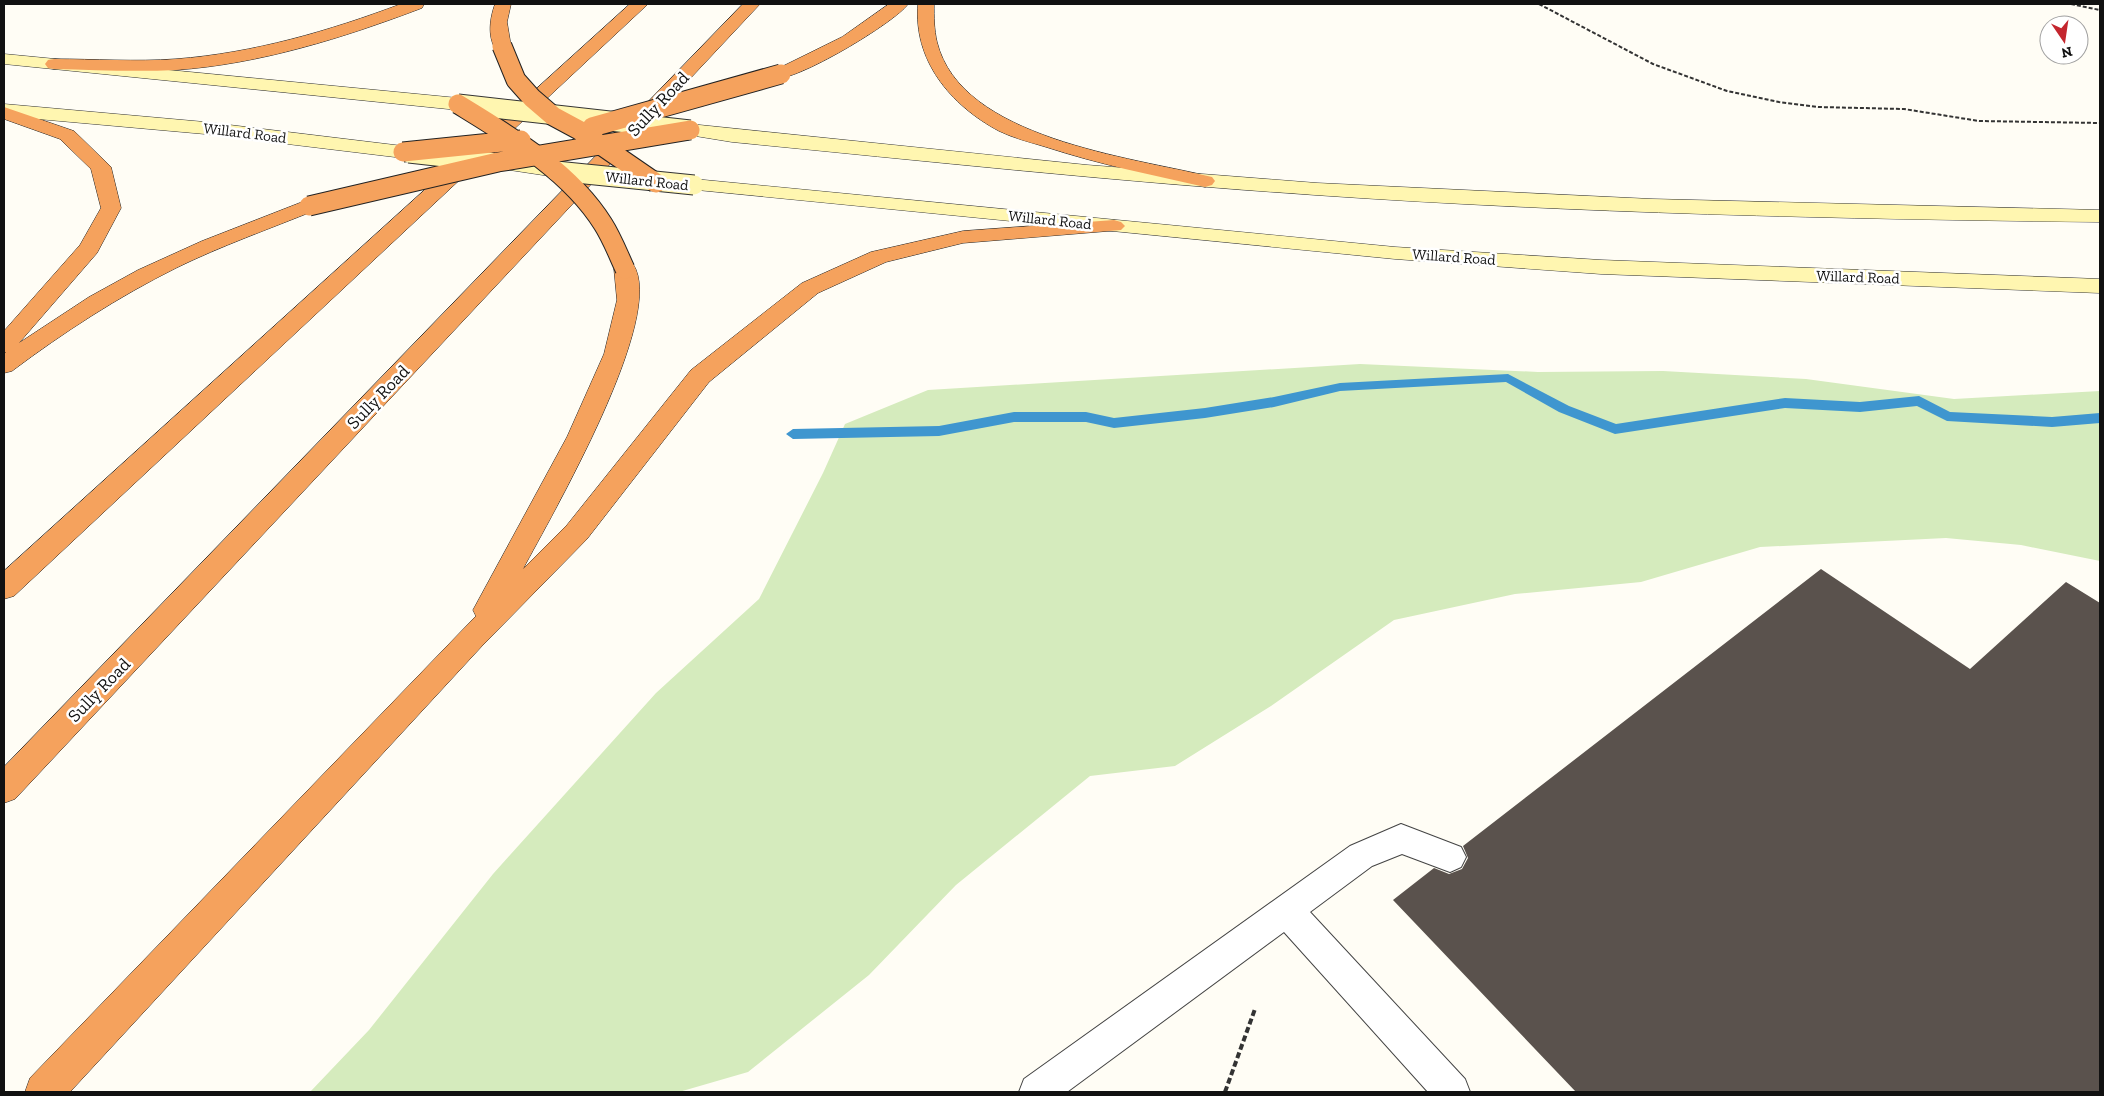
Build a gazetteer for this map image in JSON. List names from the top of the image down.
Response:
{
  "streets": {
    "highway": ["Sully Road"],
    "main road": ["Willard Road"]
  },
  "north": "bottom"
}
